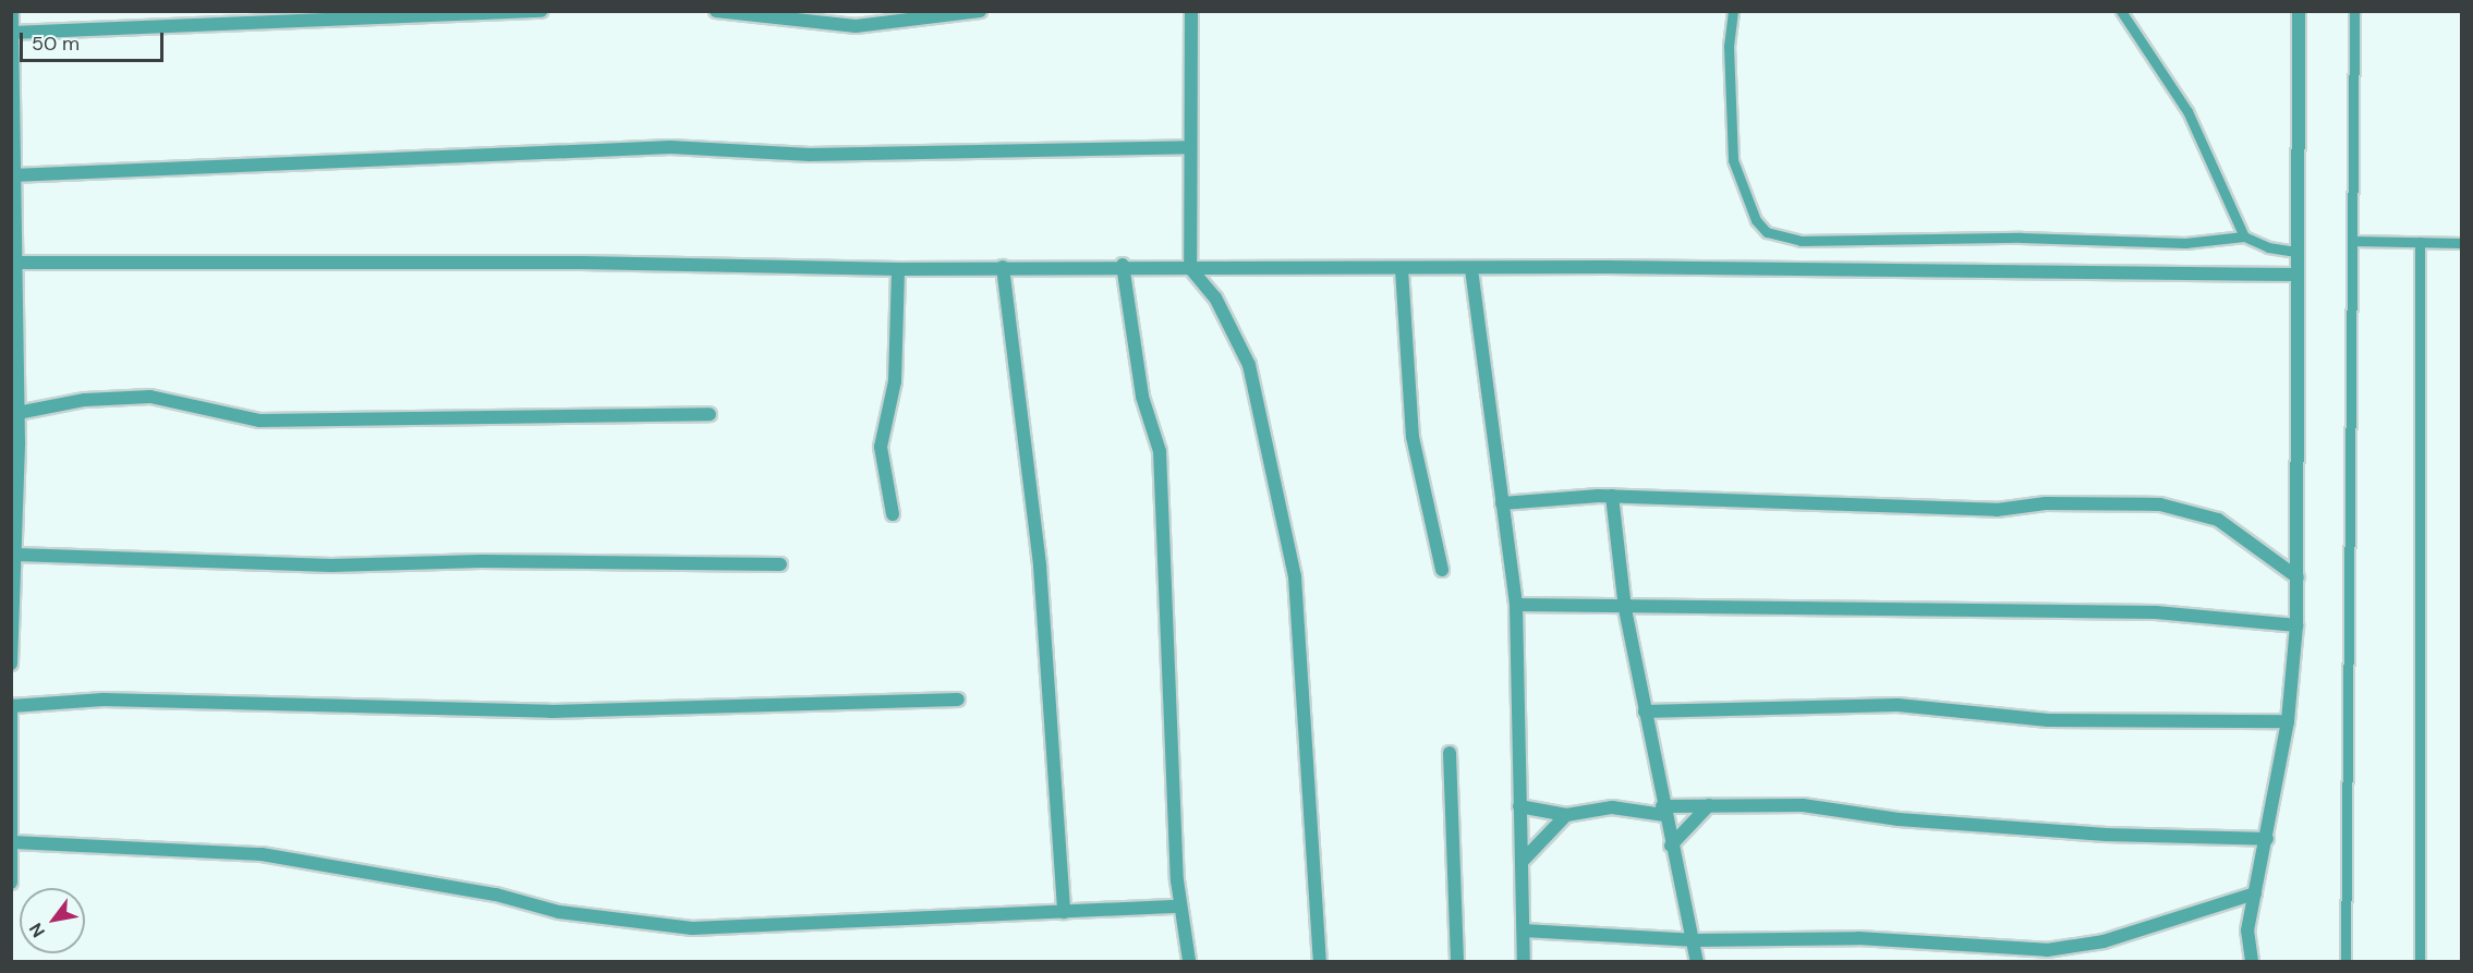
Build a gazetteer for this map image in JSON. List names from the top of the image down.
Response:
{
  "scale_bar": "50 m",
  "north": "bottom left"
}
